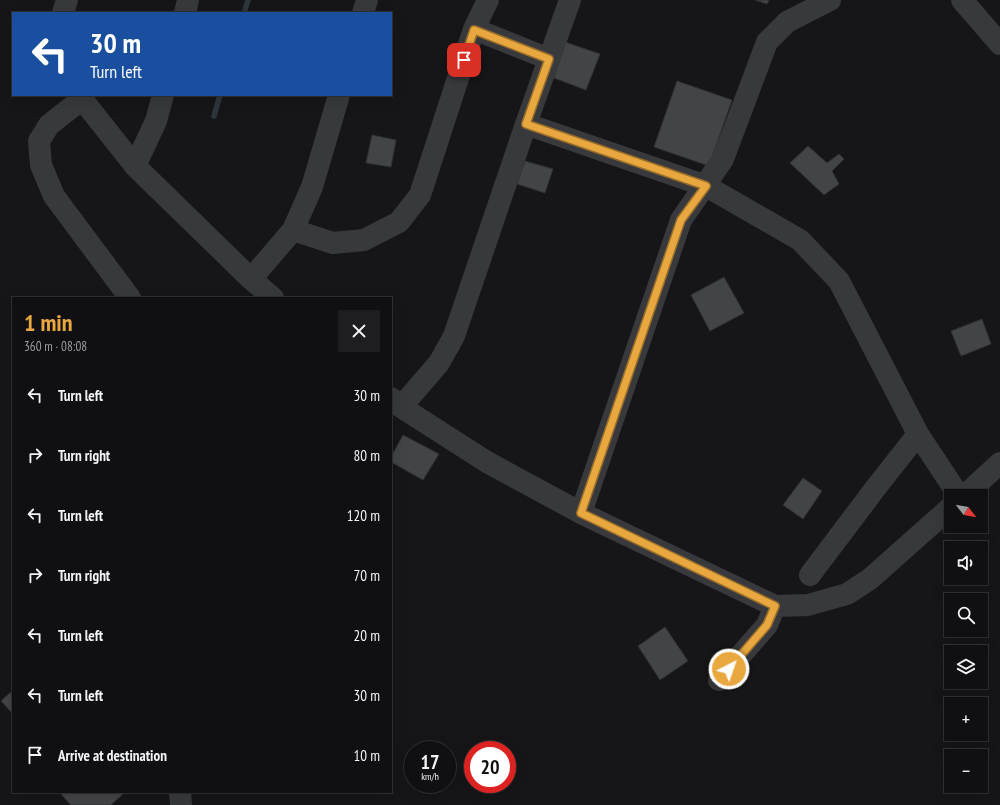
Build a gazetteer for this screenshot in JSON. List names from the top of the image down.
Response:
{
  "north": "bottom right",
  "page": {
    "turn": ["30 m", "Turn left"],
    "heading": ["1 min", "360 m · 08:08"],
    "list": [
      {
        "name": "Turn left",
        "value": "30 m"
      },
      {
        "name": "Turn right",
        "value": "80 m"
      },
      {
        "name": "Turn left",
        "value": "120 m"
      },
      {
        "name": "Turn right",
        "value": "70 m"
      },
      {
        "name": "Turn left",
        "value": "20 m"
      },
      {
        "name": "Turn left",
        "value": "30 m"
      },
      {
        "name": "Arrive at destination",
        "value": "10 m"
      }
    ],
    "map_buttons": ["+", "−"],
    "speed": "17 km/h",
    "limit": "20"
  }
}
